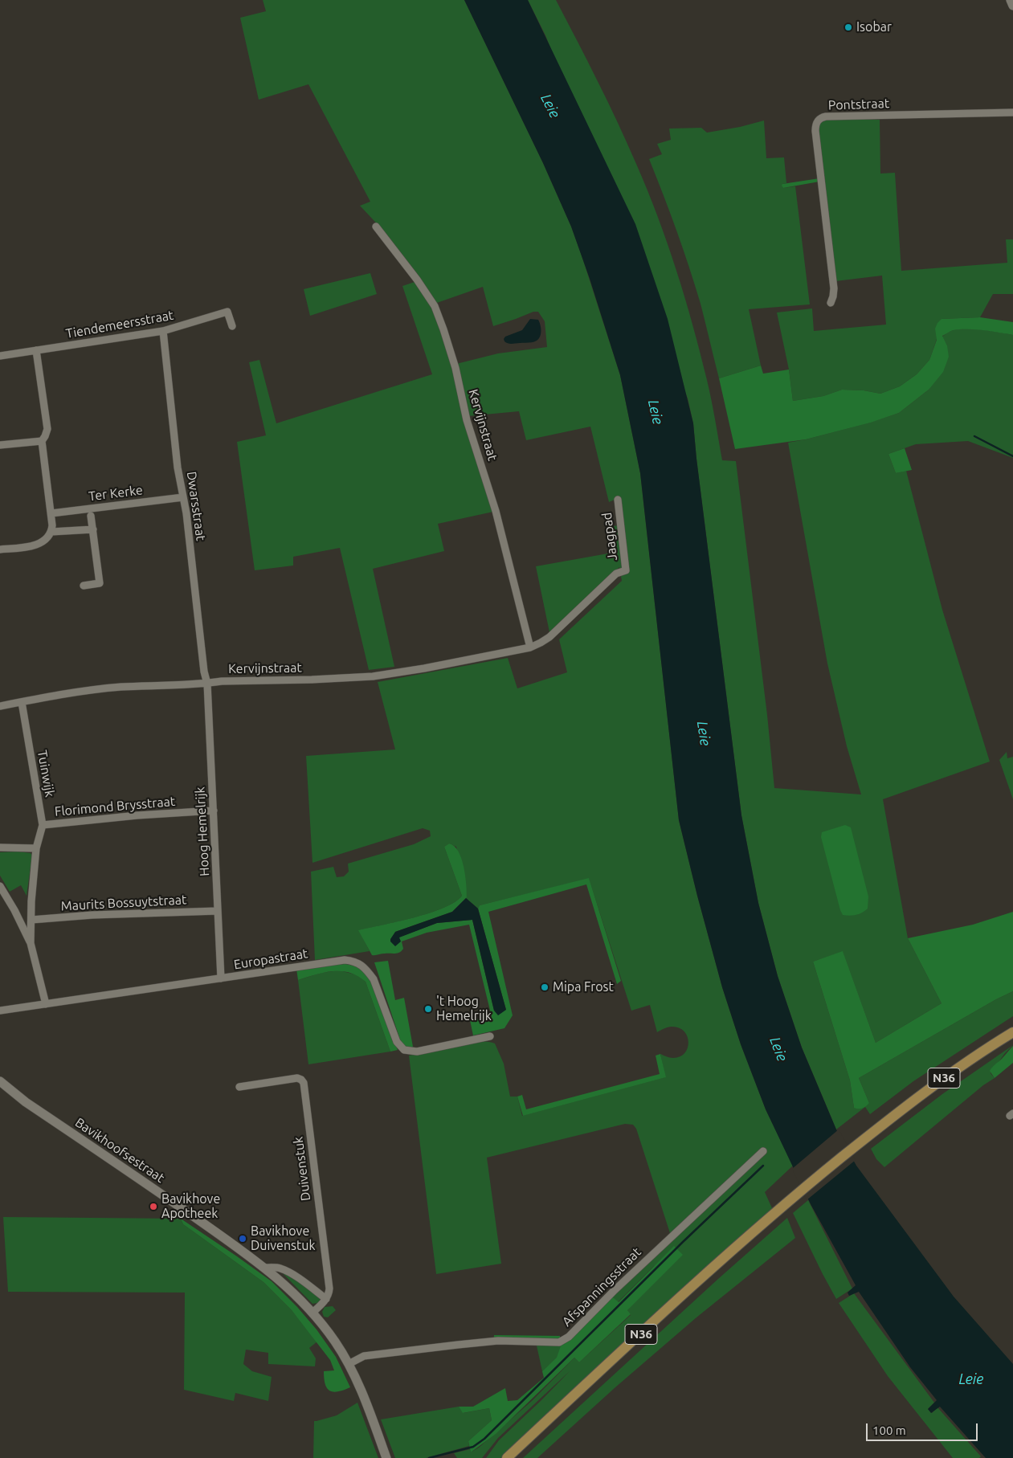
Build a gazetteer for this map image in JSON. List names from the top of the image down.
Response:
{
  "streets": {
    "main road": ["N36"],
    "street": [
      "Pontstraat",
      "Tiendemeersstraat",
      "Kervijnstraat",
      "Ter Kerke",
      "Dwarsstraat",
      "Jaagpad",
      "Tuinwijk",
      "Florimond Brysstraat",
      "Hoog Hemelrijk",
      "Maurits Bossuytstraat",
      "Europastraat",
      "Bavikhoofsestraat",
      "Duivenstuk",
      "Afspanningsstraat"
    ]
  },
  "crossings": [
    ["Tiendemeersstraat", "Dwarsstraat"],
    ["Kervijnstraat", "Dwarsstraat"],
    ["Kervijnstraat", "Jaagpad"],
    ["Kervijnstraat", "Tuinwijk"],
    ["Kervijnstraat", "Hoog Hemelrijk"],
    ["Ter Kerke", "Dwarsstraat"],
    ["Dwarsstraat", "Hoog Hemelrijk"],
    ["Tuinwijk", "Florimond Brysstraat"],
    ["Tuinwijk", "Maurits Bossuytstraat"],
    ["Tuinwijk", "Europastraat"],
    ["Florimond Brysstraat", "Hoog Hemelrijk"],
    ["Hoog Hemelrijk", "Maurits Bossuytstraat"],
    ["Hoog Hemelrijk", "Europastraat"],
    ["Bavikhoofsestraat", "Afspanningsstraat"]
  ],
  "water": ["Leie"],
  "places": [
    "Isobar",
    "Mipa Frost",
    "'t Hoog Hemelrijk",
    "Bavikhove Apotheek",
    "Bavikhove Duivenstuk"
  ],
  "scale_bar": "100 m"
}
